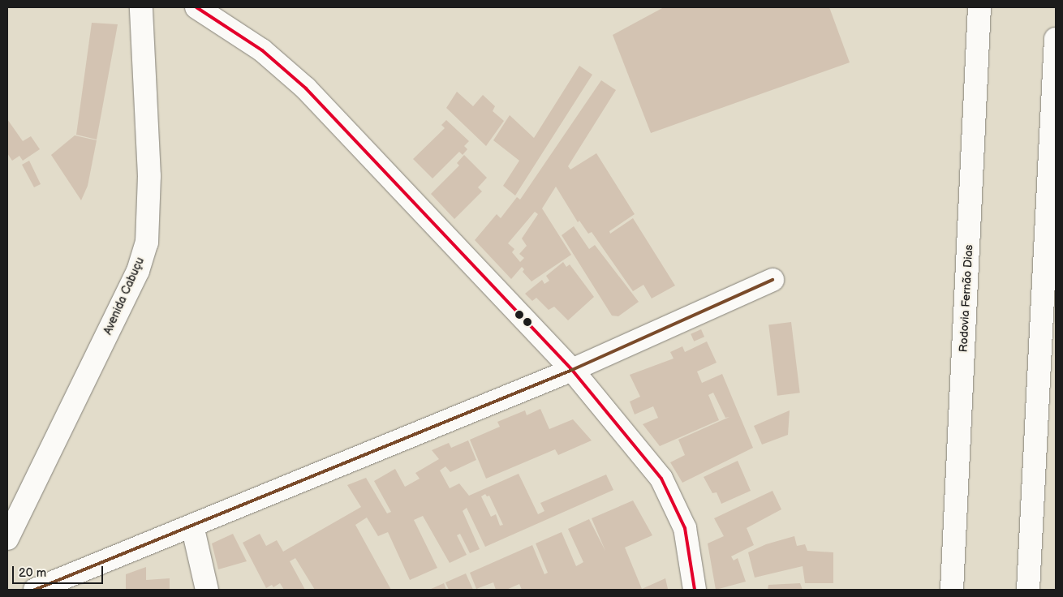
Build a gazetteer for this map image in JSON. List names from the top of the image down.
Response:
{
  "streets": {
    "main road": ["Avenida Cabuçu", "Rodovia Fernão Dias"]
  },
  "lines": ["transit line 20"],
  "scale_bar": "20 m"
}
